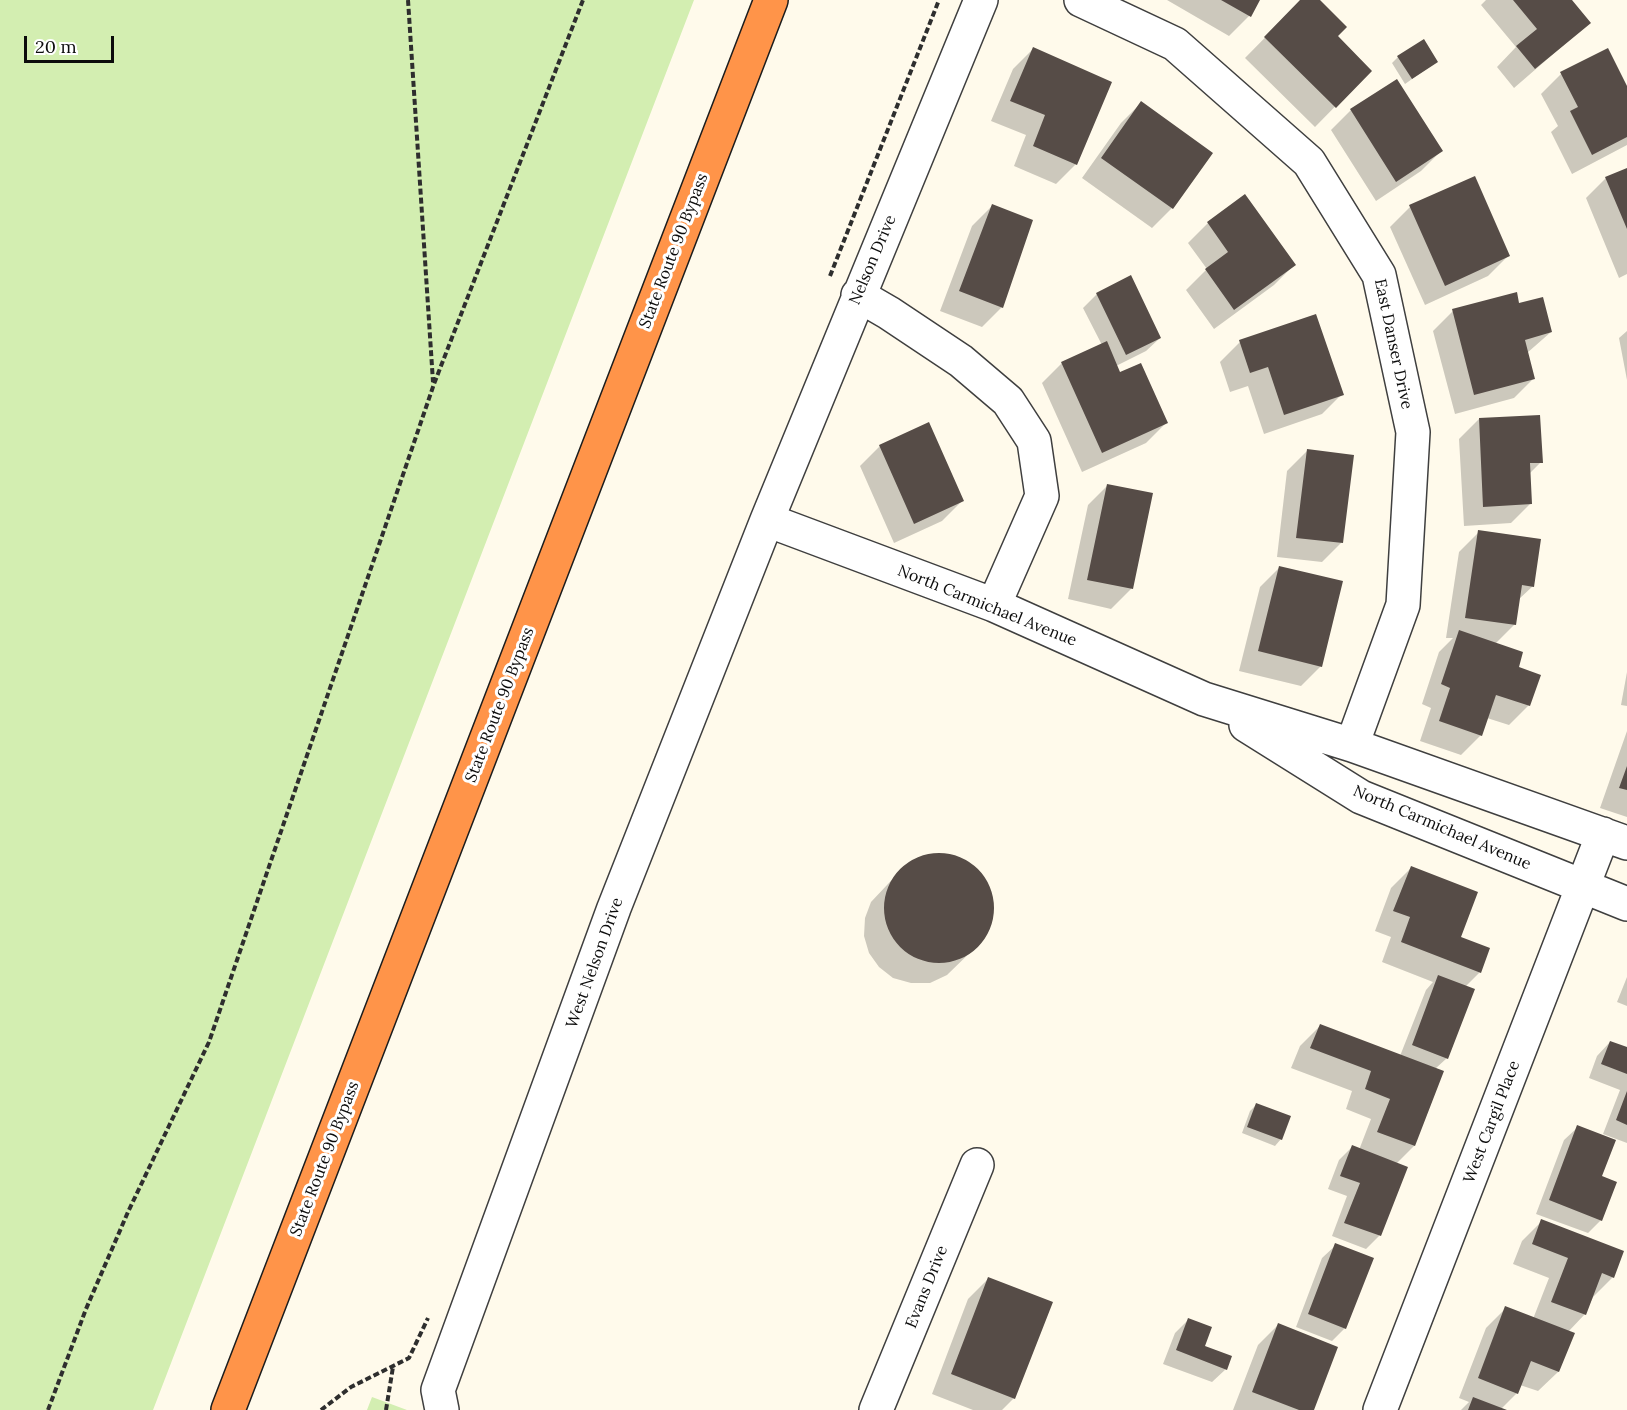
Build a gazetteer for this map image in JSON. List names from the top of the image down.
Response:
{
  "streets": {
    "highway": ["State Route 90 Bypass"],
    "street": [
      "Nelson Drive",
      "East Danser Drive",
      "North Carmichael Avenue",
      "West Nelson Drive",
      "West Cargil Place",
      "Evans Drive"
    ]
  },
  "crossings": [
    ["Nelson Drive", "North Carmichael Avenue"],
    ["Nelson Drive", "West Nelson Drive"],
    ["East Danser Drive", "North Carmichael Avenue"],
    ["North Carmichael Avenue", "West Nelson Drive"],
    ["North Carmichael Avenue", "West Cargil Place"]
  ],
  "scale_bar": "20 m"
}
